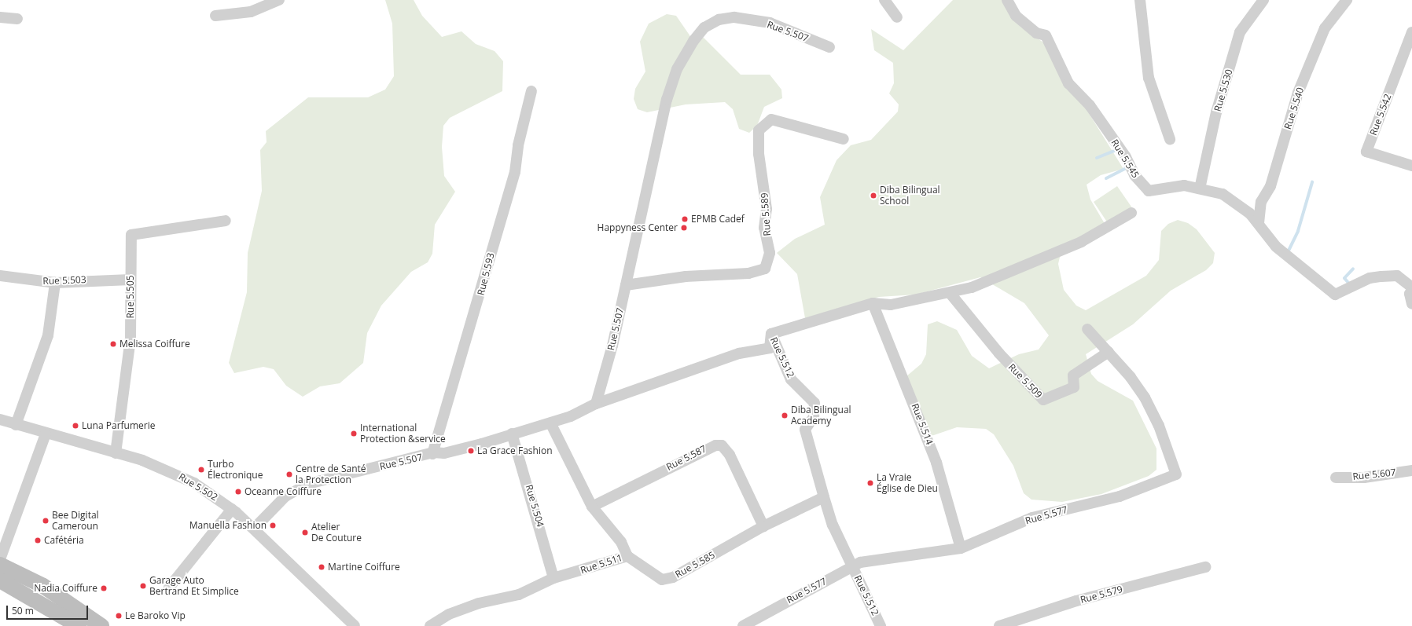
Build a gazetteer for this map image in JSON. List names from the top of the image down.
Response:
{
  "streets": {
    "street": [
      "Rue 5.507",
      "Rue 5.530",
      "Rue 5.540",
      "Rue 5.542",
      "Rue 5.545",
      "Rue 5.589",
      "Rue 5.593",
      "Rue 5.503",
      "Rue 5.505",
      "Rue 5.512",
      "Rue 5.509",
      "Rue 5.514",
      "Rue 5.587",
      "Rue 5.607",
      "Rue 5.502",
      "Rue 5.504",
      "Rue 5.577",
      "Rue 5.511",
      "Rue 5.585",
      "Rue 5.579"
    ]
  },
  "crossings": [
    ["Rue 5.507", "Rue 5.589"],
    ["Rue 5.507", "Rue 5.593"],
    ["Rue 5.507", "Rue 5.512"],
    ["Rue 5.507", "Rue 5.502"],
    ["Rue 5.507", "Rue 5.504"],
    ["Rue 5.507", "Rue 5.511"],
    ["Rue 5.530", "Rue 5.545"],
    ["Rue 5.540", "Rue 5.545"],
    ["Rue 5.503", "Rue 5.505"],
    ["Rue 5.505", "Rue 5.502"],
    ["Rue 5.512", "Rue 5.577"],
    ["Rue 5.509", "Rue 5.577"],
    ["Rue 5.514", "Rue 5.577"],
    ["Rue 5.587", "Rue 5.511"],
    ["Rue 5.587", "Rue 5.585"],
    ["Rue 5.504", "Rue 5.511"],
    ["Rue 5.511", "Rue 5.585"]
  ],
  "places": [
    "Diba Bilingual School",
    "EPMB Cadef",
    "Happyness Center",
    "Melissa Coiffure",
    "Diba Bilingual Academy",
    "Luna Parfumerie",
    "International Protection &service",
    "La Grace Fashion",
    "Turbo Électronique",
    "Centre de Santé la Protection",
    "La Vraie Église de Dieu",
    "Oceanne Coiffure",
    "Bee Digital Cameroun",
    "Manuella Fashion",
    "Atelier De Couture",
    "Cafétéria",
    "Martine Coiffure",
    "Garage Auto Bertrand Et Simplice",
    "Nadia Coiffure",
    "Le Baroko Vip"
  ],
  "scale_bar": "50 m"
}
